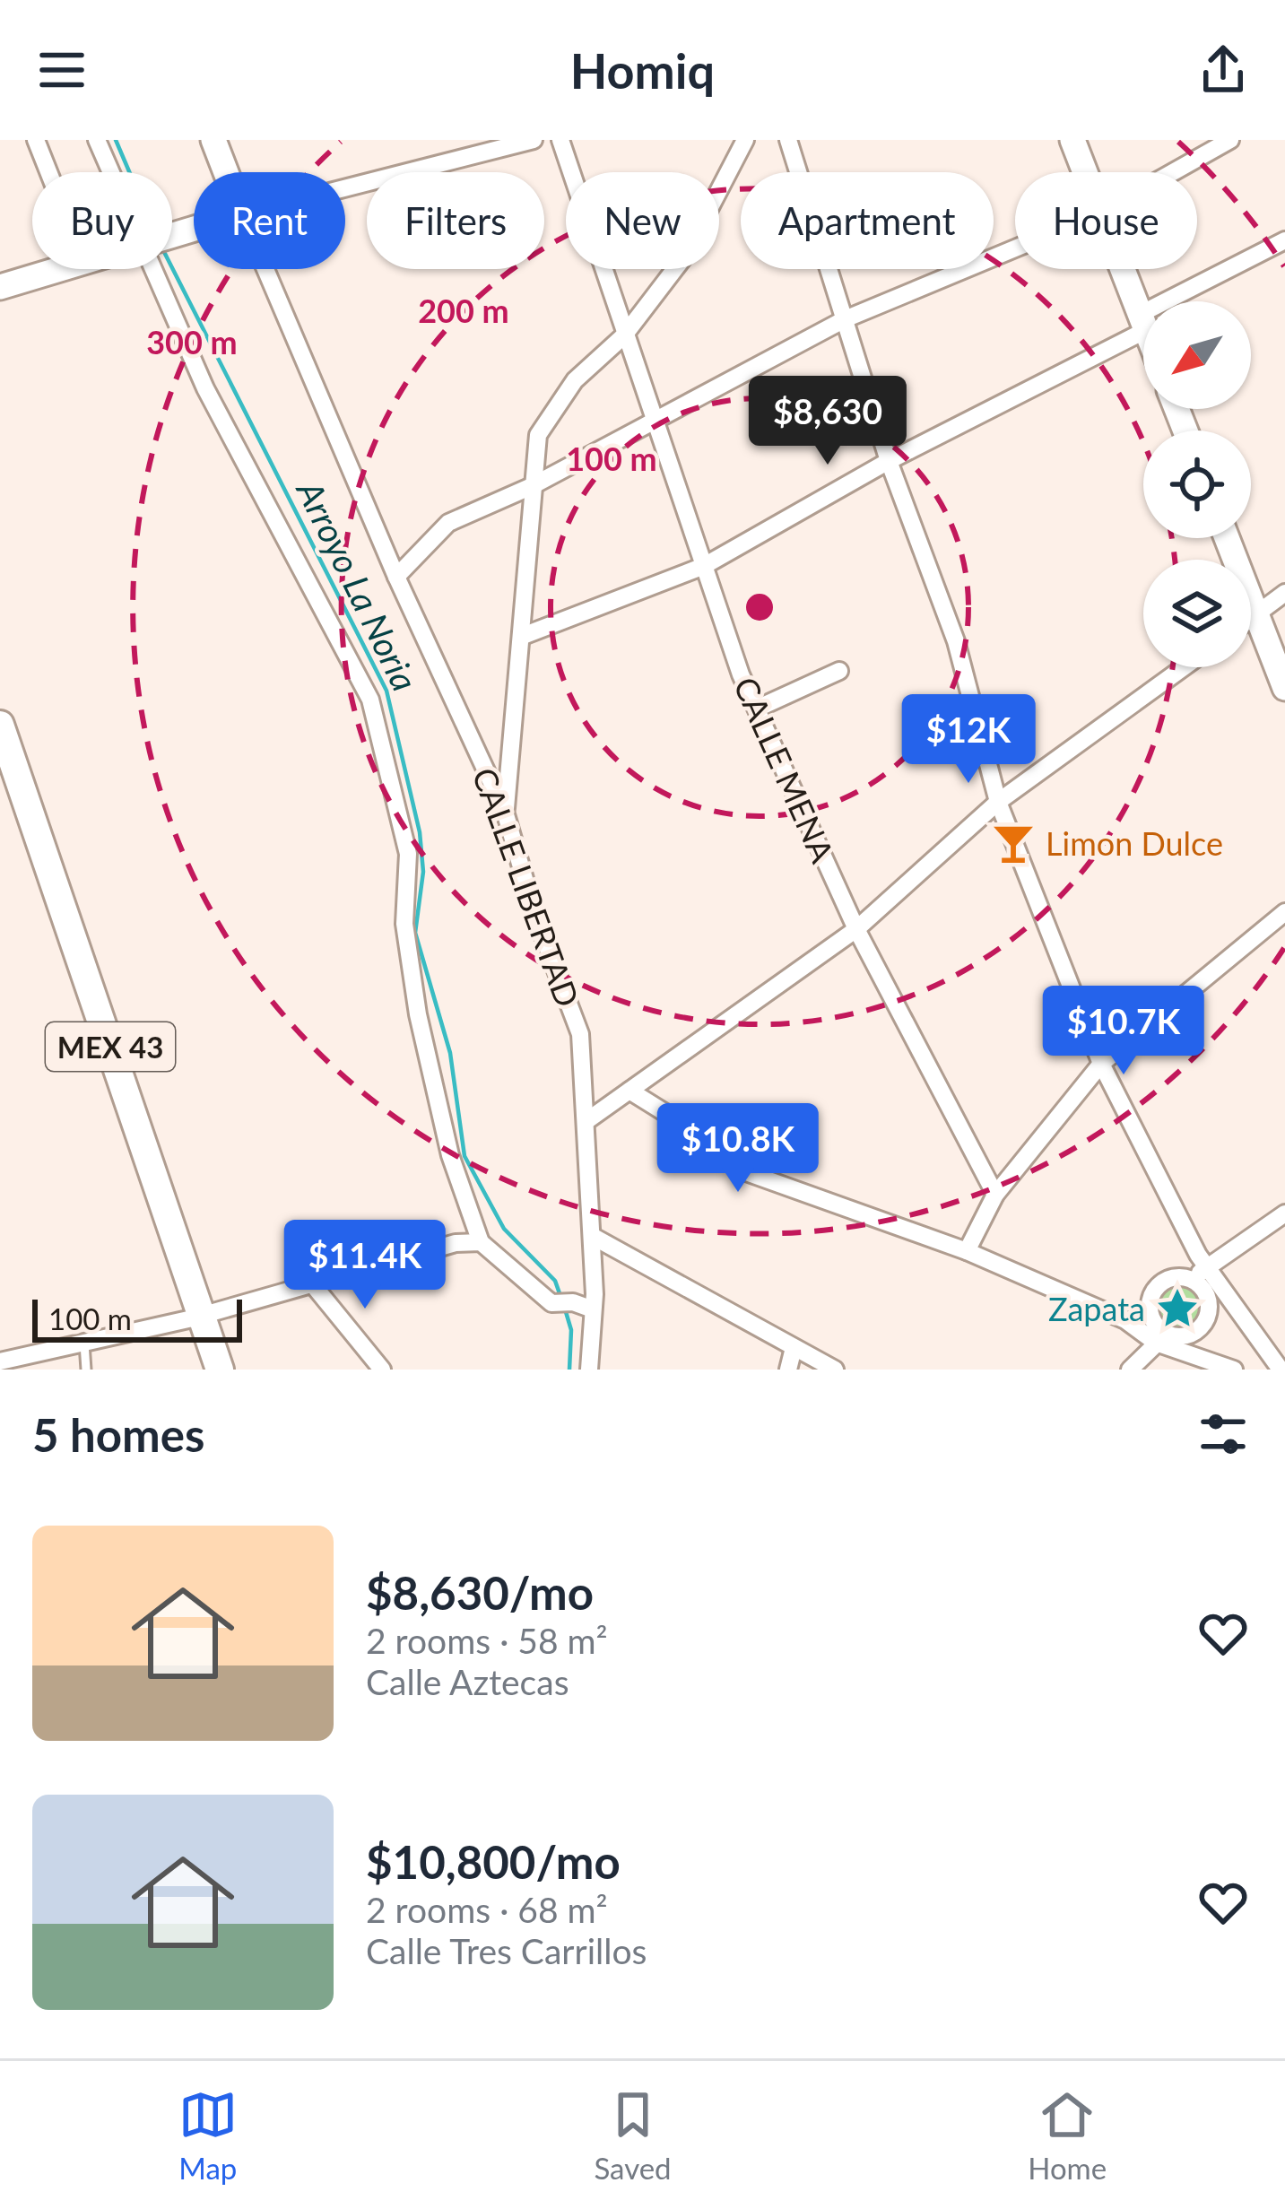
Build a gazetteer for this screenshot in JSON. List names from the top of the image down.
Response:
{
  "streets": {
    "main road": ["CALLE LIBERTAD", "MEX 43"],
    "street": ["CALLE MENA"]
  },
  "water": ["Arroyo La Noria"],
  "places": {
    "bar": ["Limon Dulce"],
    "place": ["Zapata"]
  },
  "scale_bar": "100 m",
  "north": "bottom left",
  "page": {
    "header": "Homiq",
    "chip": [
      "Buy",
      "Rent",
      "Filters",
      "New",
      "Apartment",
      "House"
    ],
    "price": [
      "$8,630",
      "$12K",
      "$10.7K",
      "$10.8K",
      "$11.4K"
    ],
    "scale": "100 m",
    "heading": "5 homes",
    "list": [
      {
        "name": "$8,630/mo",
        "note": "2 rooms · 58 m² · Calle Aztecas"
      },
      {
        "name": "$10,800/mo",
        "note": "2 rooms · 68 m² · Calle Tres Carrillos"
      }
    ],
    "tabs": ["Map", "Saved", "Home"]
  },
  "rings": ["200 m", "300 m", "100 m"]
}
